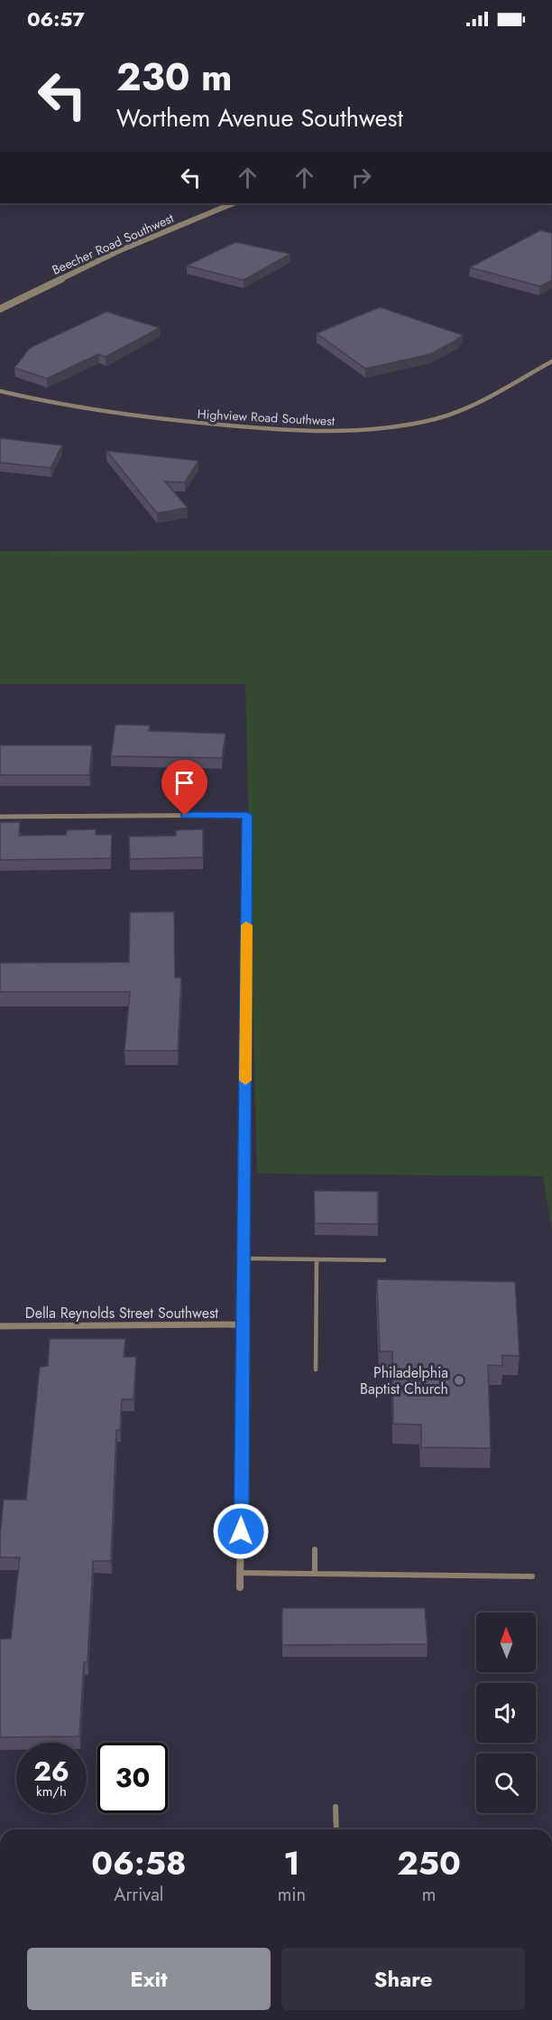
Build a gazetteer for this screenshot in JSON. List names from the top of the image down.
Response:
{
  "streets": {
    "street": ["Beecher Road Southwest", "Highview Road Southwest", "Della Reynolds Street Southwest"]
  },
  "places": ["Philadelphia Baptist Church"],
  "north": "top",
  "page": {
    "status": "06:57",
    "turn": ["230 m", "Worthem Avenue Southwest"],
    "speed": "26 km/h",
    "limit": "30",
    "eta": [
      "06:58",
      "Arrival",
      "1",
      "min",
      "250",
      "m"
    ],
    "buttons": ["Exit", "Share"]
  }
}
